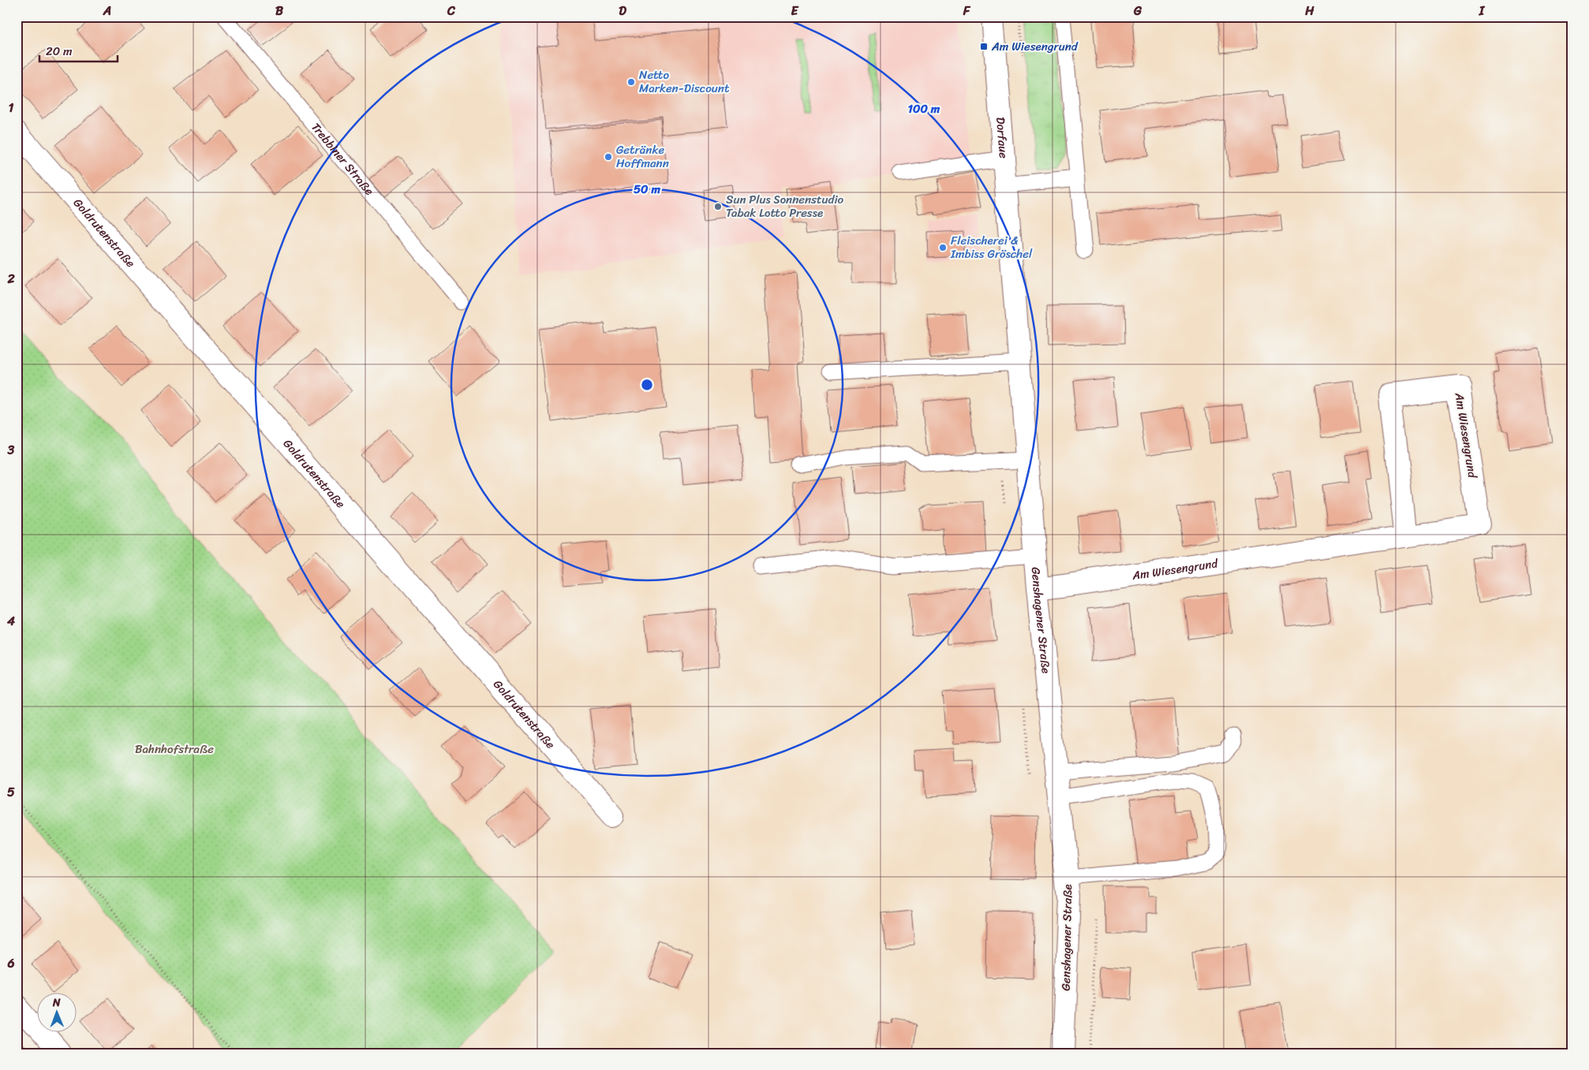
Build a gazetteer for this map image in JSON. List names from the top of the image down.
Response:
{
  "streets": {
    "street": [
      "Dorfaue",
      "Goldrutenstraße",
      "Am Wiesengrund",
      "Genshagener Straße"
    ],
    "lane": ["Trebbiner Straße"]
  },
  "crossings": [
    ["Dorfaue", "Genshagener Straße"],
    ["Am Wiesengrund", "Genshagener Straße"]
  ],
  "parks": ["Bahnhofstraße"],
  "places": {
    "transit": ["Am Wiesengrund"],
    "other": [
      "Netto Marken-Discount",
      "Getränke Hoffmann",
      "Sun Plus Sonnenstudio Tabak Lotto Presse",
      "Fleischerei & Imbiss Gröschel"
    ]
  },
  "scale_bar": "20 m",
  "north": "top",
  "grid": {
    "columns": [
      "A",
      "B",
      "C",
      "D",
      "E",
      "F",
      "G",
      "H",
      "I"
    ],
    "rows": [
      "1",
      "2",
      "3",
      "4",
      "5",
      "6"
    ]
  },
  "rings": ["100 m", "50 m"]
}
